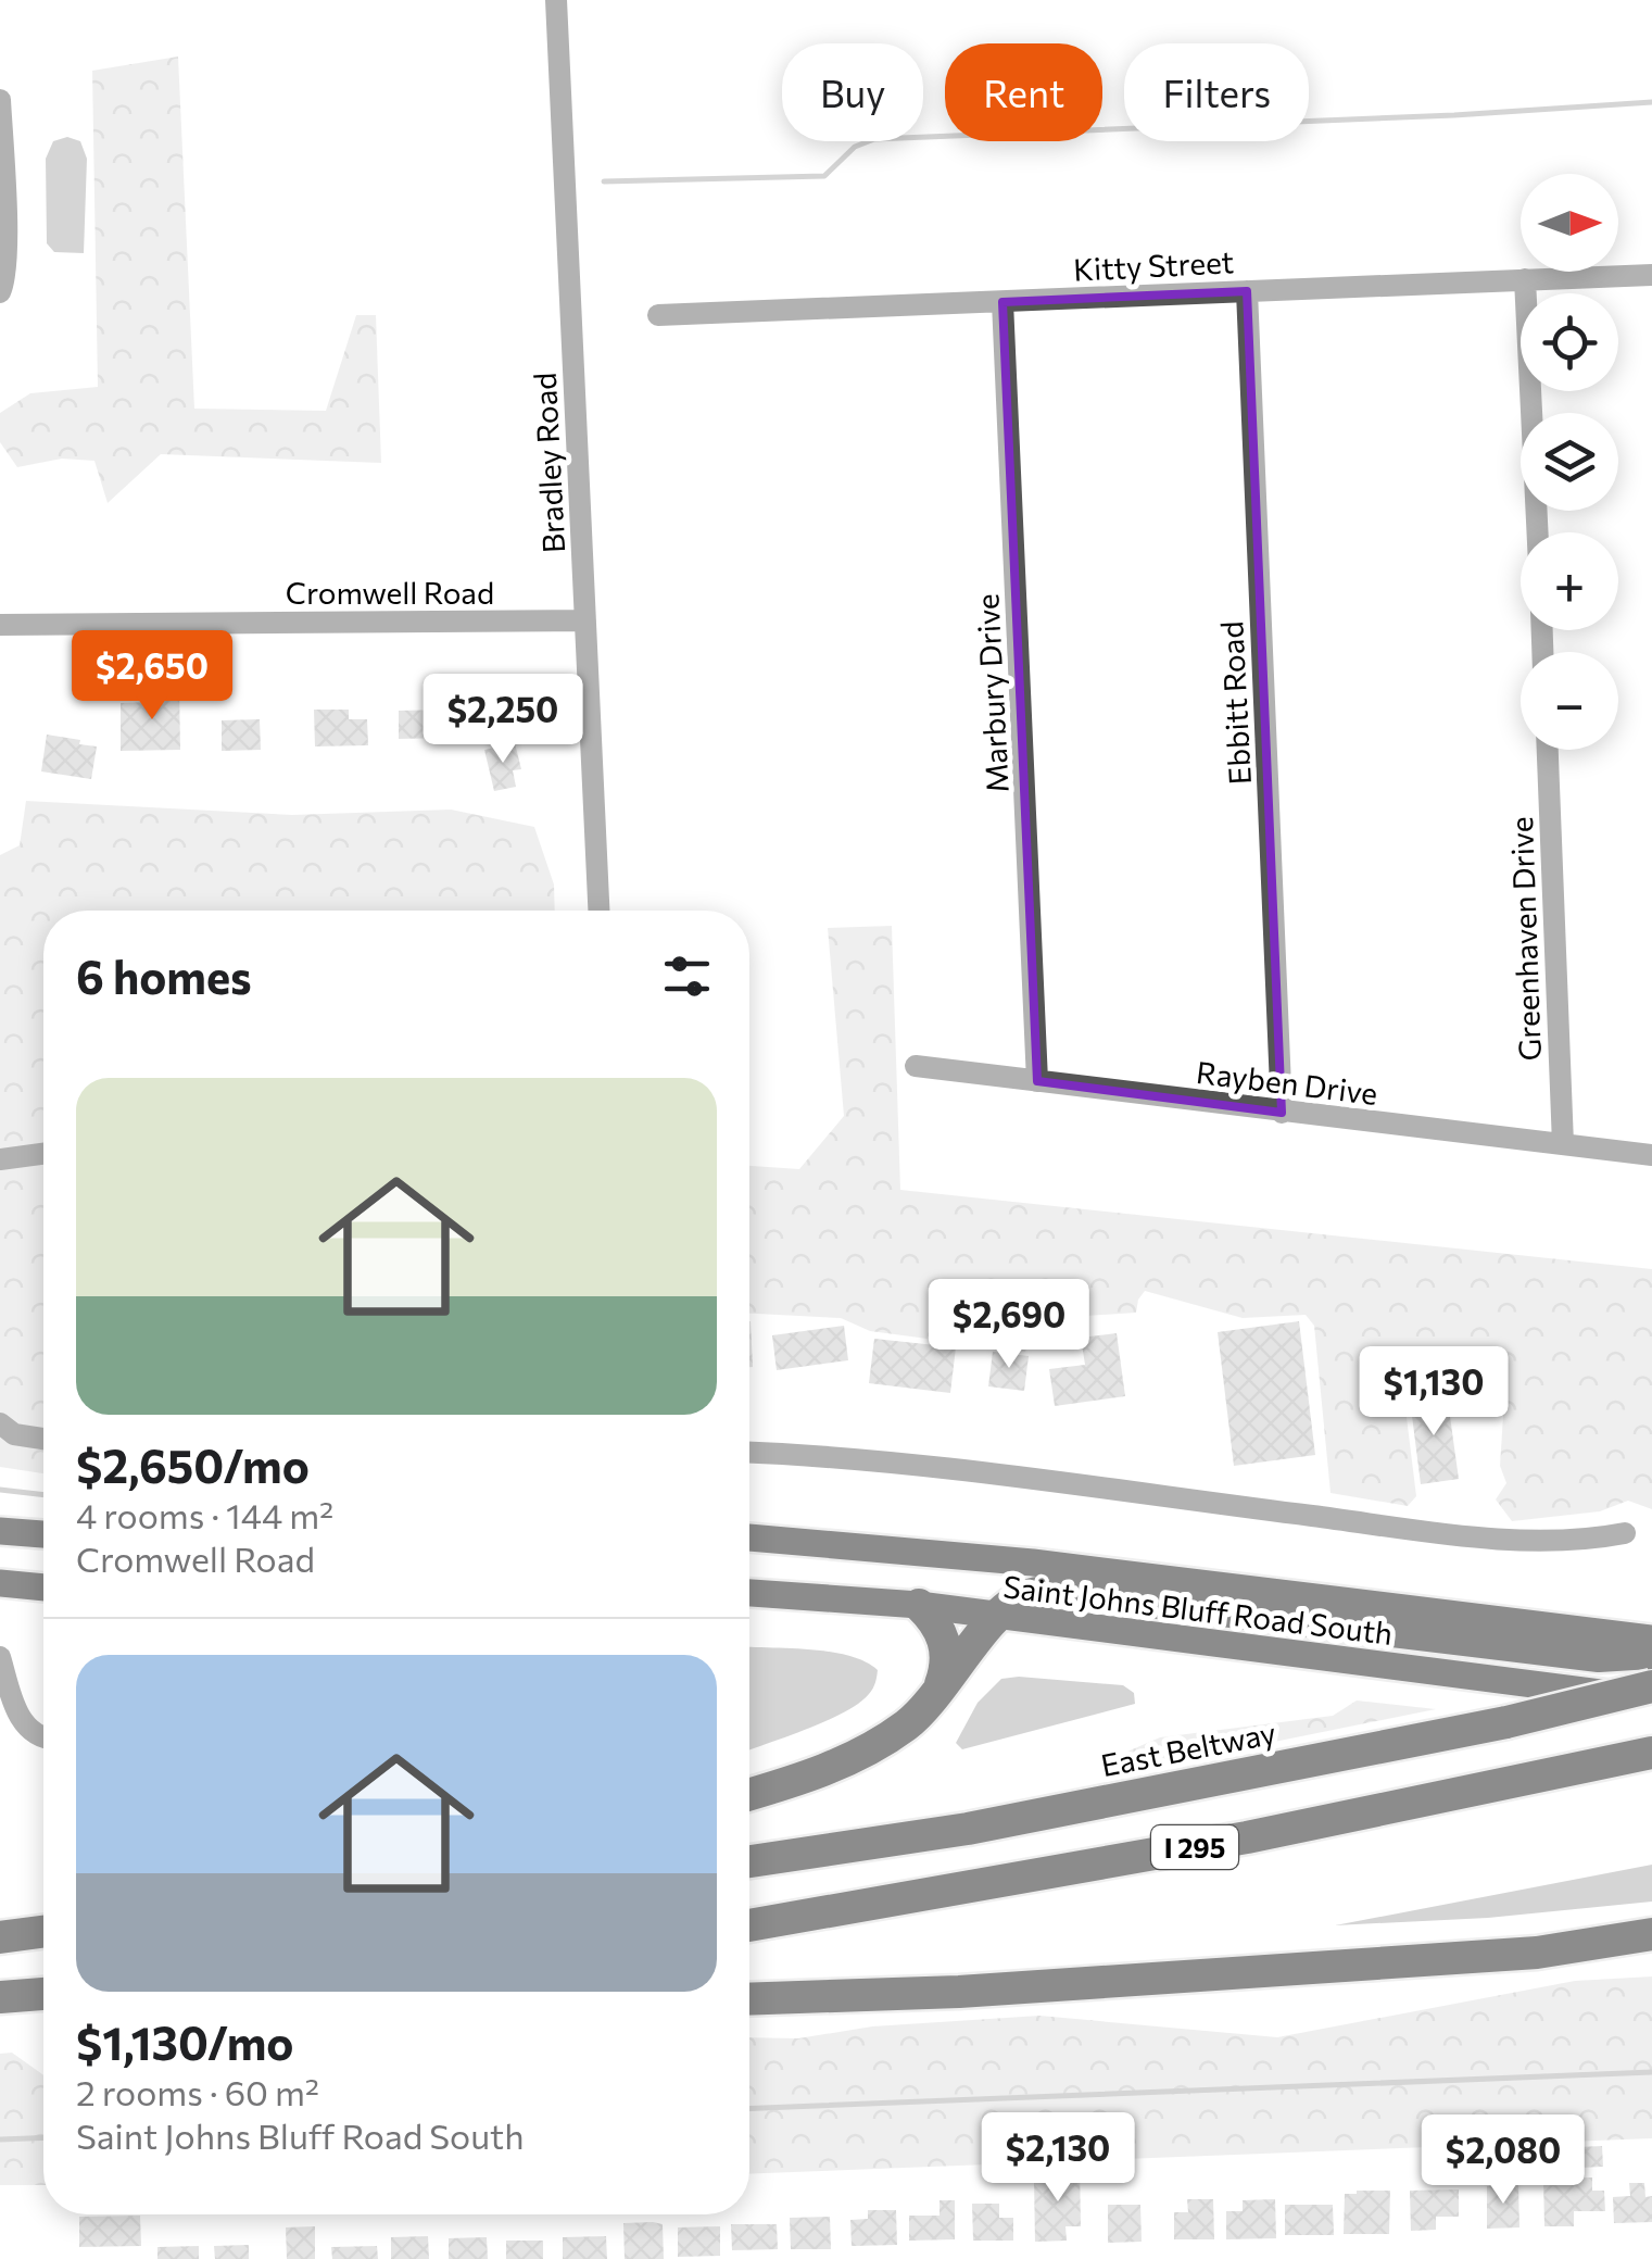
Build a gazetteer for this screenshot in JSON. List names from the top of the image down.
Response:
{
  "streets": {
    "highway": ["East Beltway", "I 295"],
    "main road": ["Saint Johns Bluff Road South"],
    "street": [
      "Kitty Street",
      "Bradley Road",
      "Cromwell Road",
      "Marbury Drive",
      "Ebbitt Road",
      "Greenhaven Drive",
      "Rayben Drive"
    ]
  },
  "crossings": [
    ["Kitty Street", "Marbury Drive"],
    ["Kitty Street", "Ebbitt Road"],
    ["Bradley Road", "Cromwell Road"],
    ["Marbury Drive", "Rayben Drive"],
    ["Ebbitt Road", "Rayben Drive"],
    ["Greenhaven Drive", "Rayben Drive"]
  ],
  "north": "right",
  "page": {
    "chip": ["Buy", "Rent", "Filters"],
    "map_buttons": ["+", "−"],
    "price": [
      "$2,650",
      "$2,250",
      "$2,690",
      "$1,130",
      "$2,130",
      "$2,080"
    ],
    "heading": "6 homes",
    "list": [
      {
        "name": "$2,650/mo",
        "note": "4 rooms · 144 m² · Cromwell Road"
      },
      {
        "name": "$1,130/mo",
        "note": "2 rooms · 60 m² · Saint Johns Bluff Road South"
      }
    ]
  }
}
